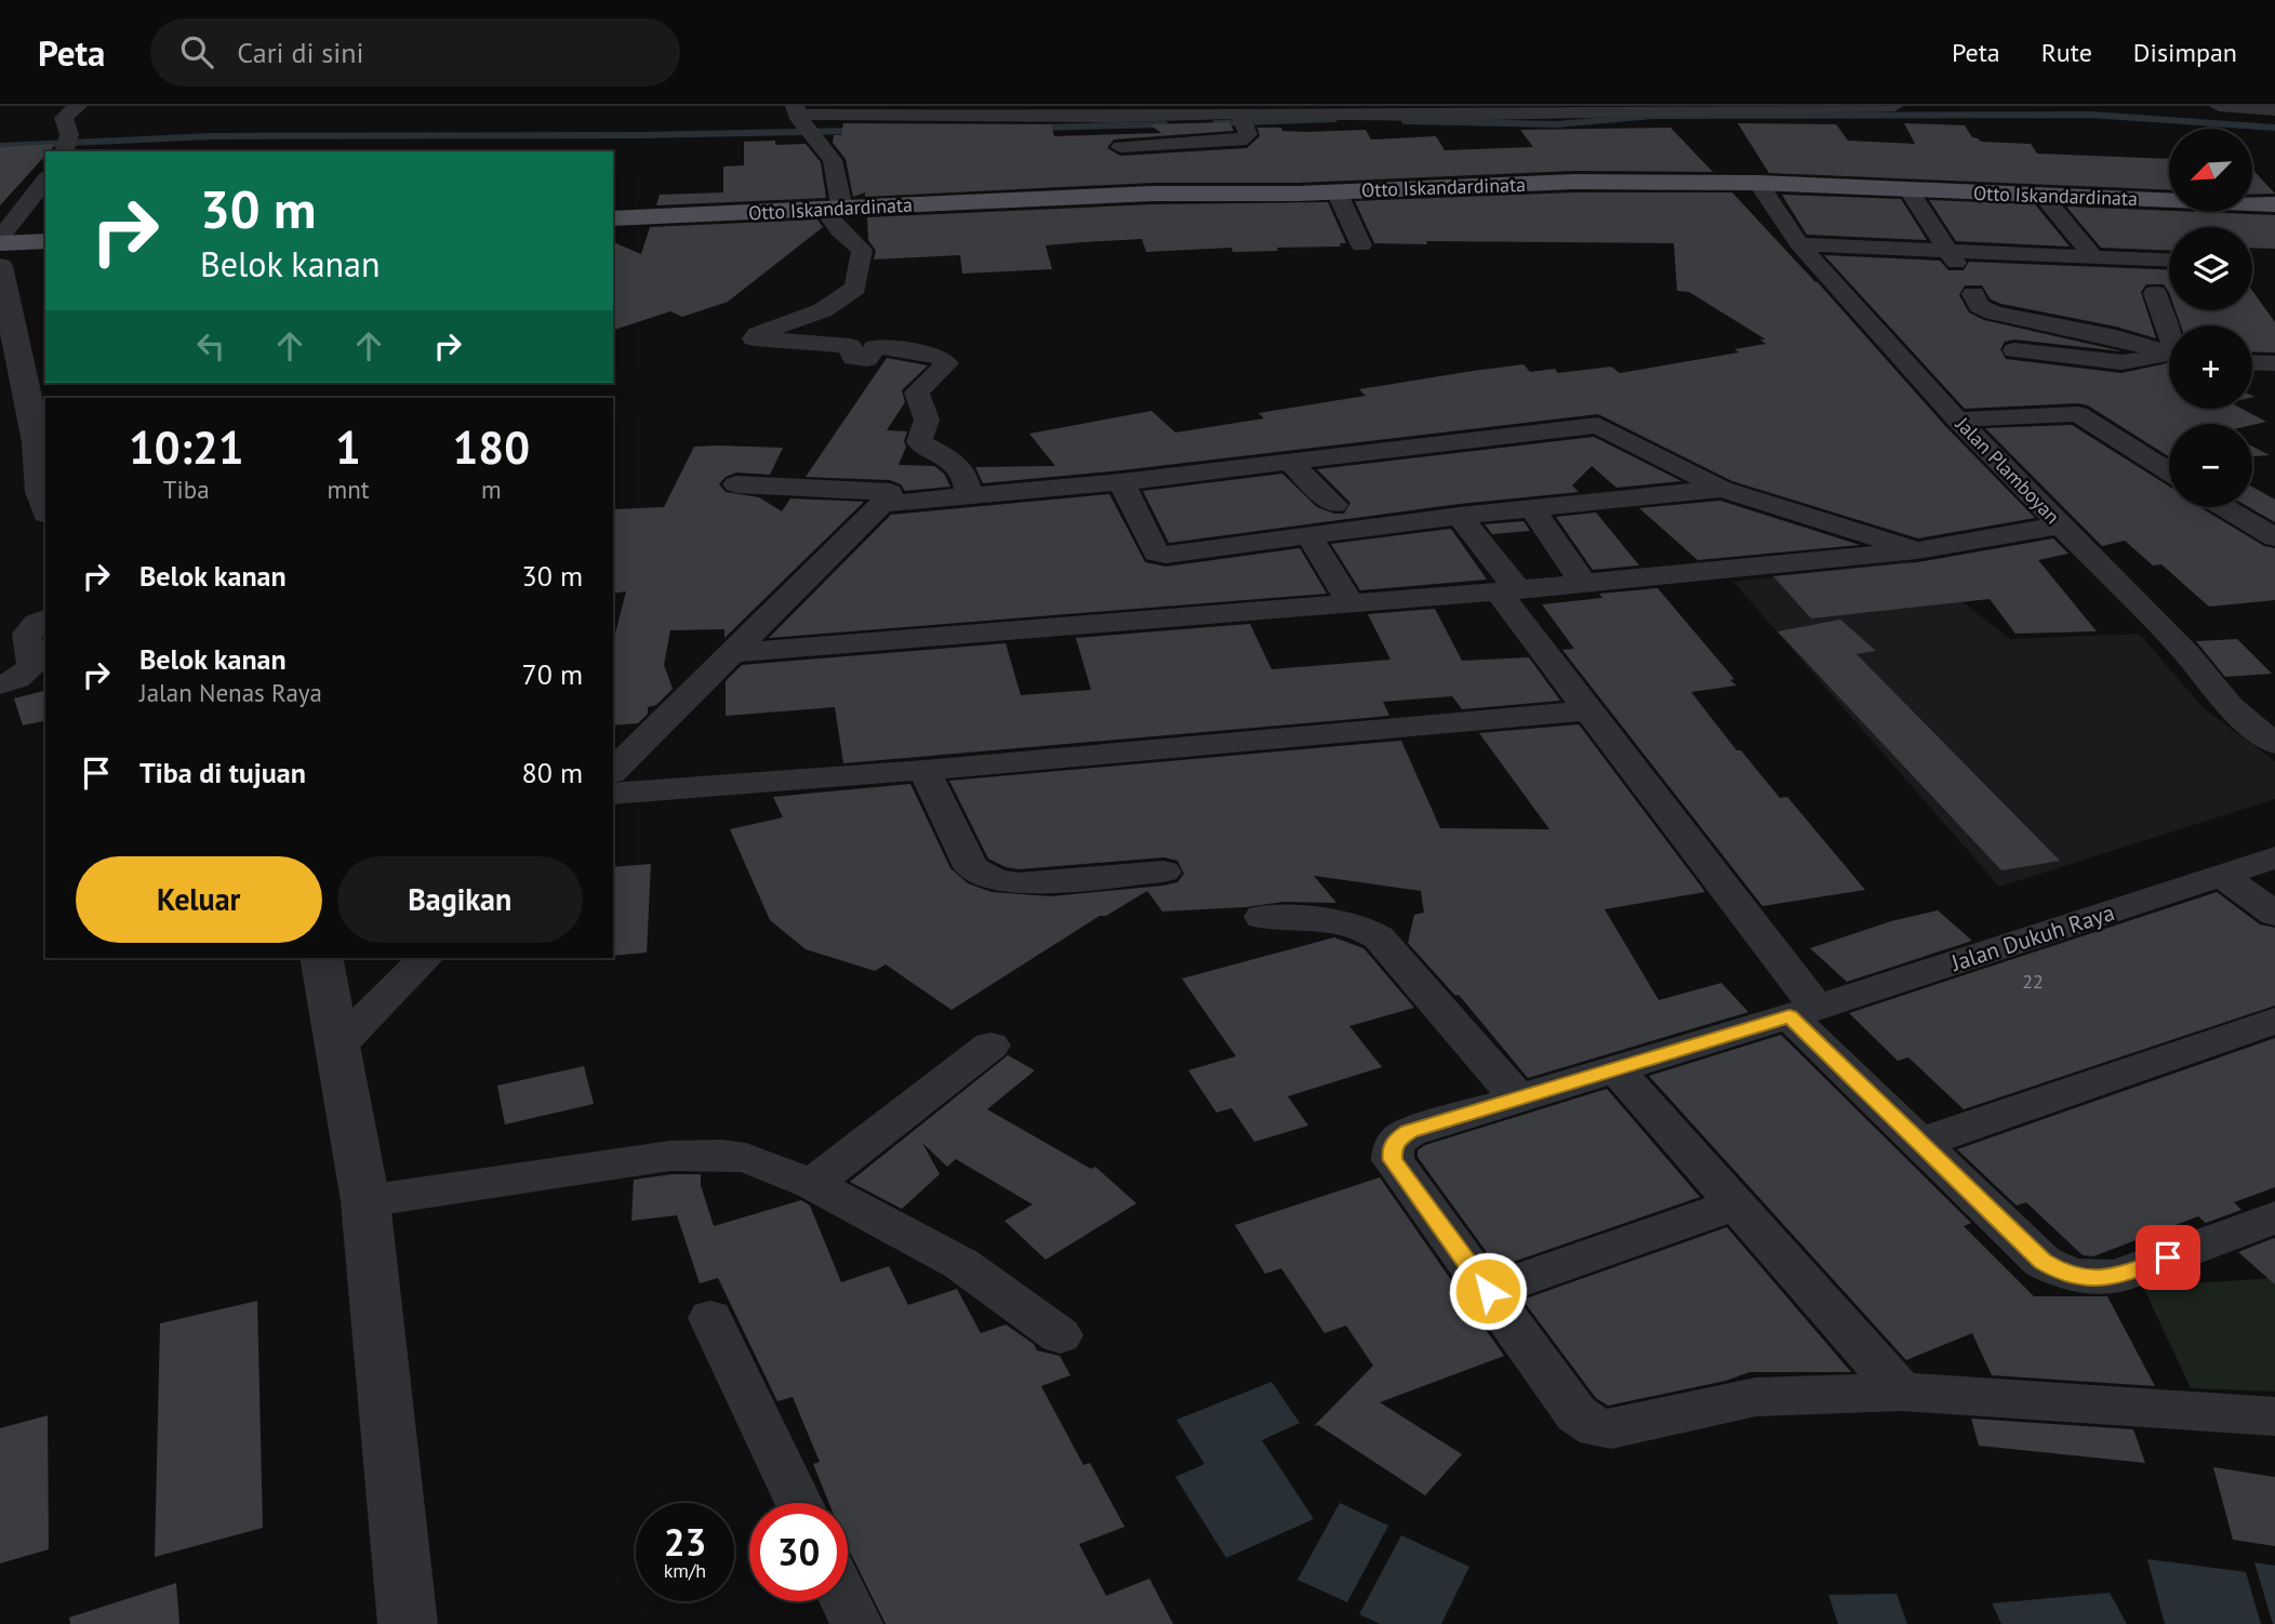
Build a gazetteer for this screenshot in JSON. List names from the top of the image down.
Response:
{
  "streets": {
    "main road": ["Otto Iskandardinata"],
    "street": ["Jalan Plamboyan", "Jalan Dukuh Raya"]
  },
  "crossings": [
    ["Otto Iskandardinata", "Jalan Plamboyan"]
  ],
  "house_numbers": ["22"],
  "north": "bottom left",
  "page": {
    "header": "Peta",
    "search": "Cari di sini",
    "nav": ["Peta", "Rute", "Disimpan"],
    "map_buttons": ["+", "−"],
    "turn": ["30 m", "Belok kanan"],
    "eta": [
      "10:21",
      "Tiba",
      "1",
      "mnt",
      "180",
      "m"
    ],
    "list": [
      {
        "name": "Belok kanan",
        "value": "30 m"
      },
      {
        "name": "Belok kanan",
        "note": "Jalan Nenas Raya",
        "value": "70 m"
      },
      {
        "name": "Tiba di tujuan",
        "value": "80 m"
      }
    ],
    "buttons": ["Keluar", "Bagikan"],
    "speed": "23 km/h",
    "limit": "30"
  }
}
